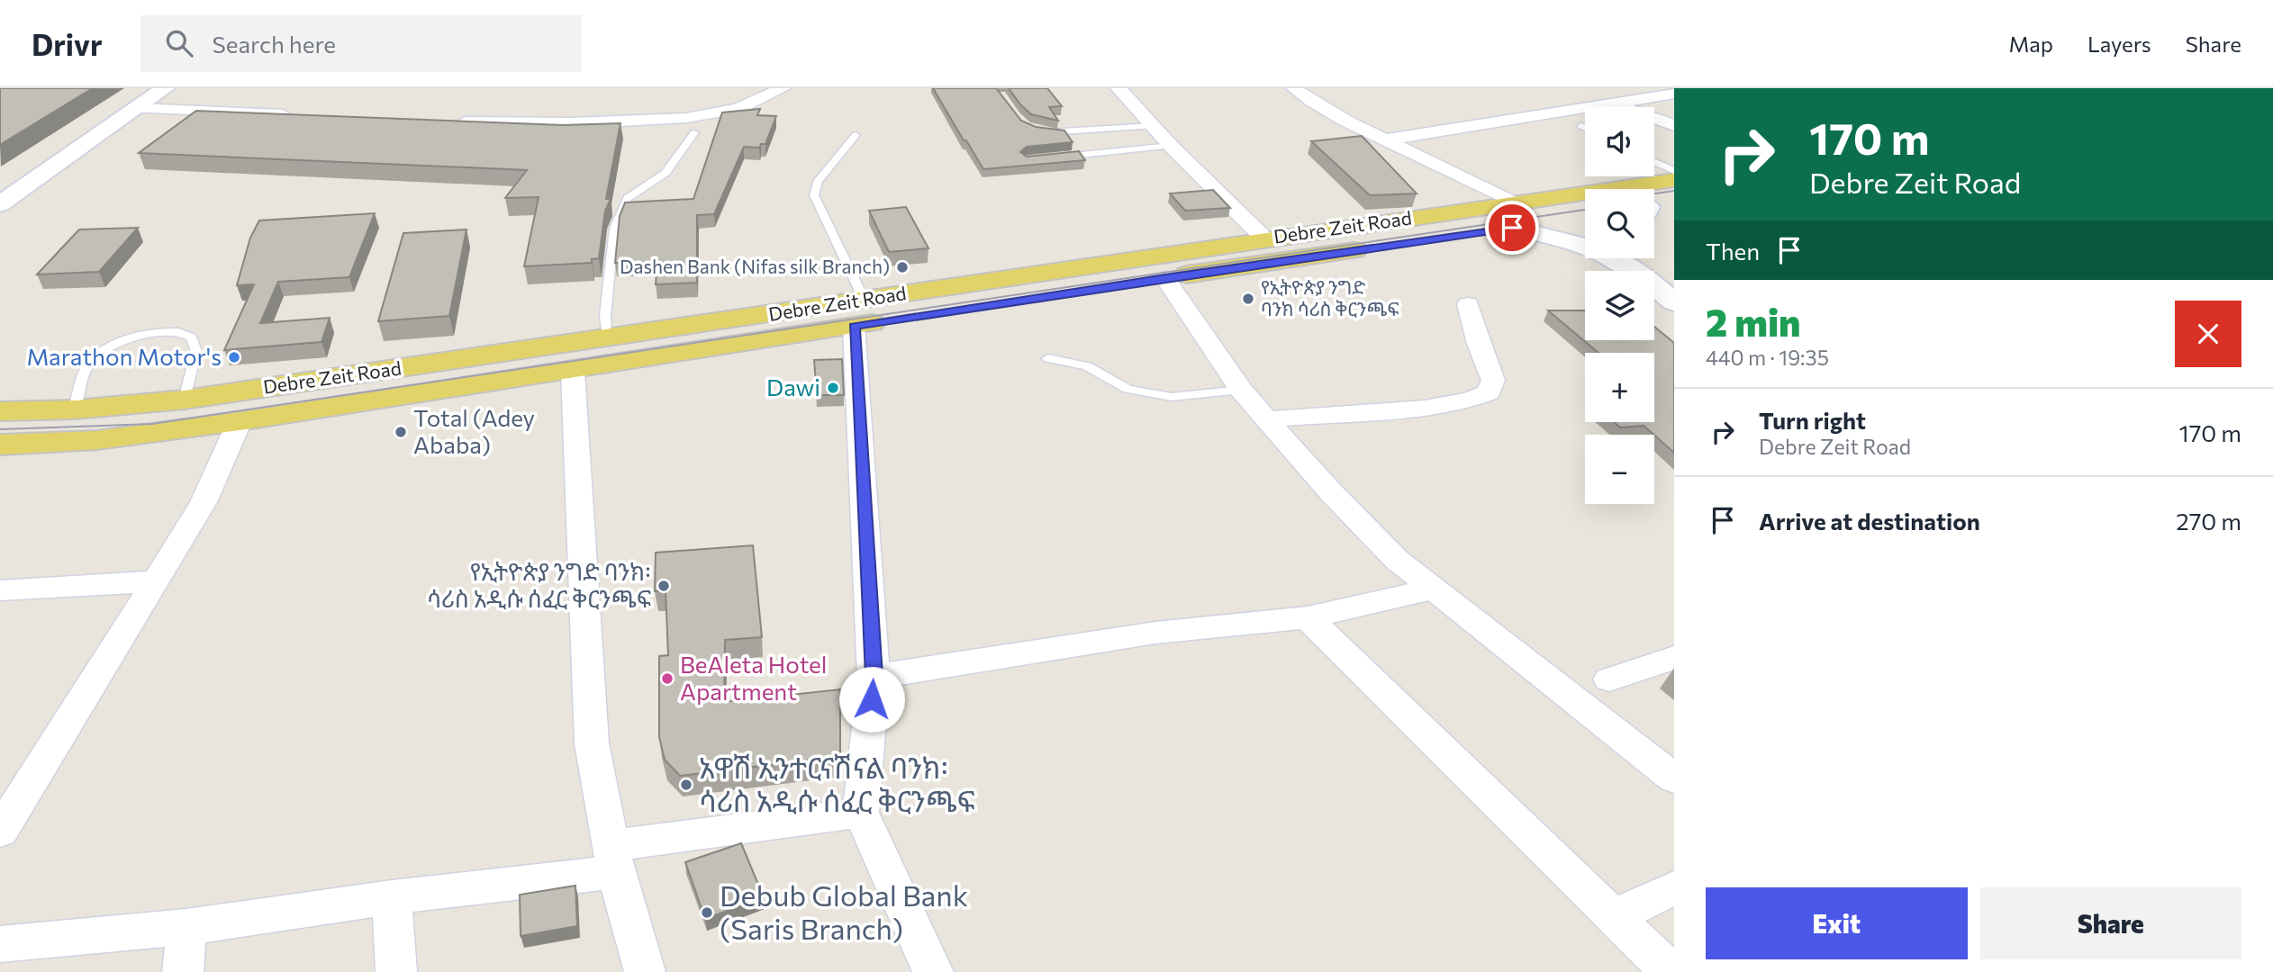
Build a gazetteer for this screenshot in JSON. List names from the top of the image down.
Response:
{
  "streets": {
    "main road": ["Debre Zeit Road"]
  },
  "places": [
    "Dashen Bank (Nifas silk Branch)",
    "የኢትዮጵያ ንግድ ባንክ ሳሪስ ቅርንጫፍ",
    "Marathon Motor's",
    "Dawi",
    "Total (Adey Ababa)",
    "የኢትዮጵያ ንግድ ባንክ፡ ሳሪስ አዲሱ ሰፈር ቅርንጫፍ",
    "BeAleta Hotel Apartment",
    "አዋሽ ኢንተርናሽናል ባንክ፡ ሳሪስ አዲሱ ሰፈር ቅርንጫፍ",
    "Debub Global Bank (Saris Branch)"
  ],
  "page": {
    "header": "Drivr",
    "search": "Search here",
    "nav": ["Map", "Layers", "Share"],
    "turn": ["170 m", "Debre Zeit Road"],
    "map_buttons": ["+", "−"],
    "then": "Then",
    "heading": ["2 min", "440 m · 19:35"],
    "list": [
      {
        "name": "Turn right",
        "note": "Debre Zeit Road",
        "value": "170 m"
      },
      {
        "name": "Arrive at destination",
        "value": "270 m"
      }
    ],
    "buttons": ["Exit", "Share"]
  }
}
